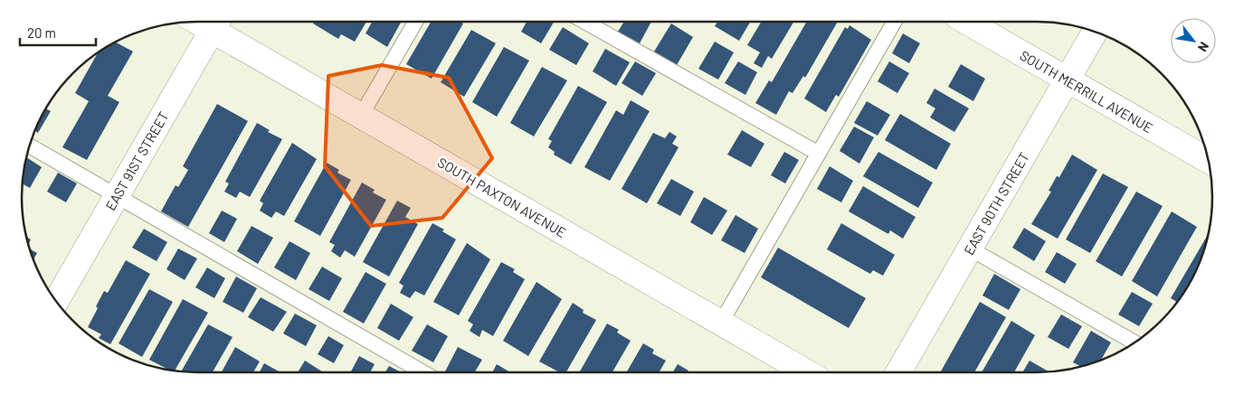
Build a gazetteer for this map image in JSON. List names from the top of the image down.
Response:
{
  "streets": {
    "street": [
      "SOUTH MERRILL AVENUE",
      "EAST 91ST STREET",
      "SOUTH PAXTON AVENUE",
      "EAST 90TH STREET"
    ]
  },
  "crossings": [
    ["SOUTH MERRILL AVENUE", "EAST 90TH STREET"],
    ["EAST 91ST STREET", "SOUTH PAXTON AVENUE"]
  ],
  "scale_bar": "20 m",
  "north": "bottom right"
}
